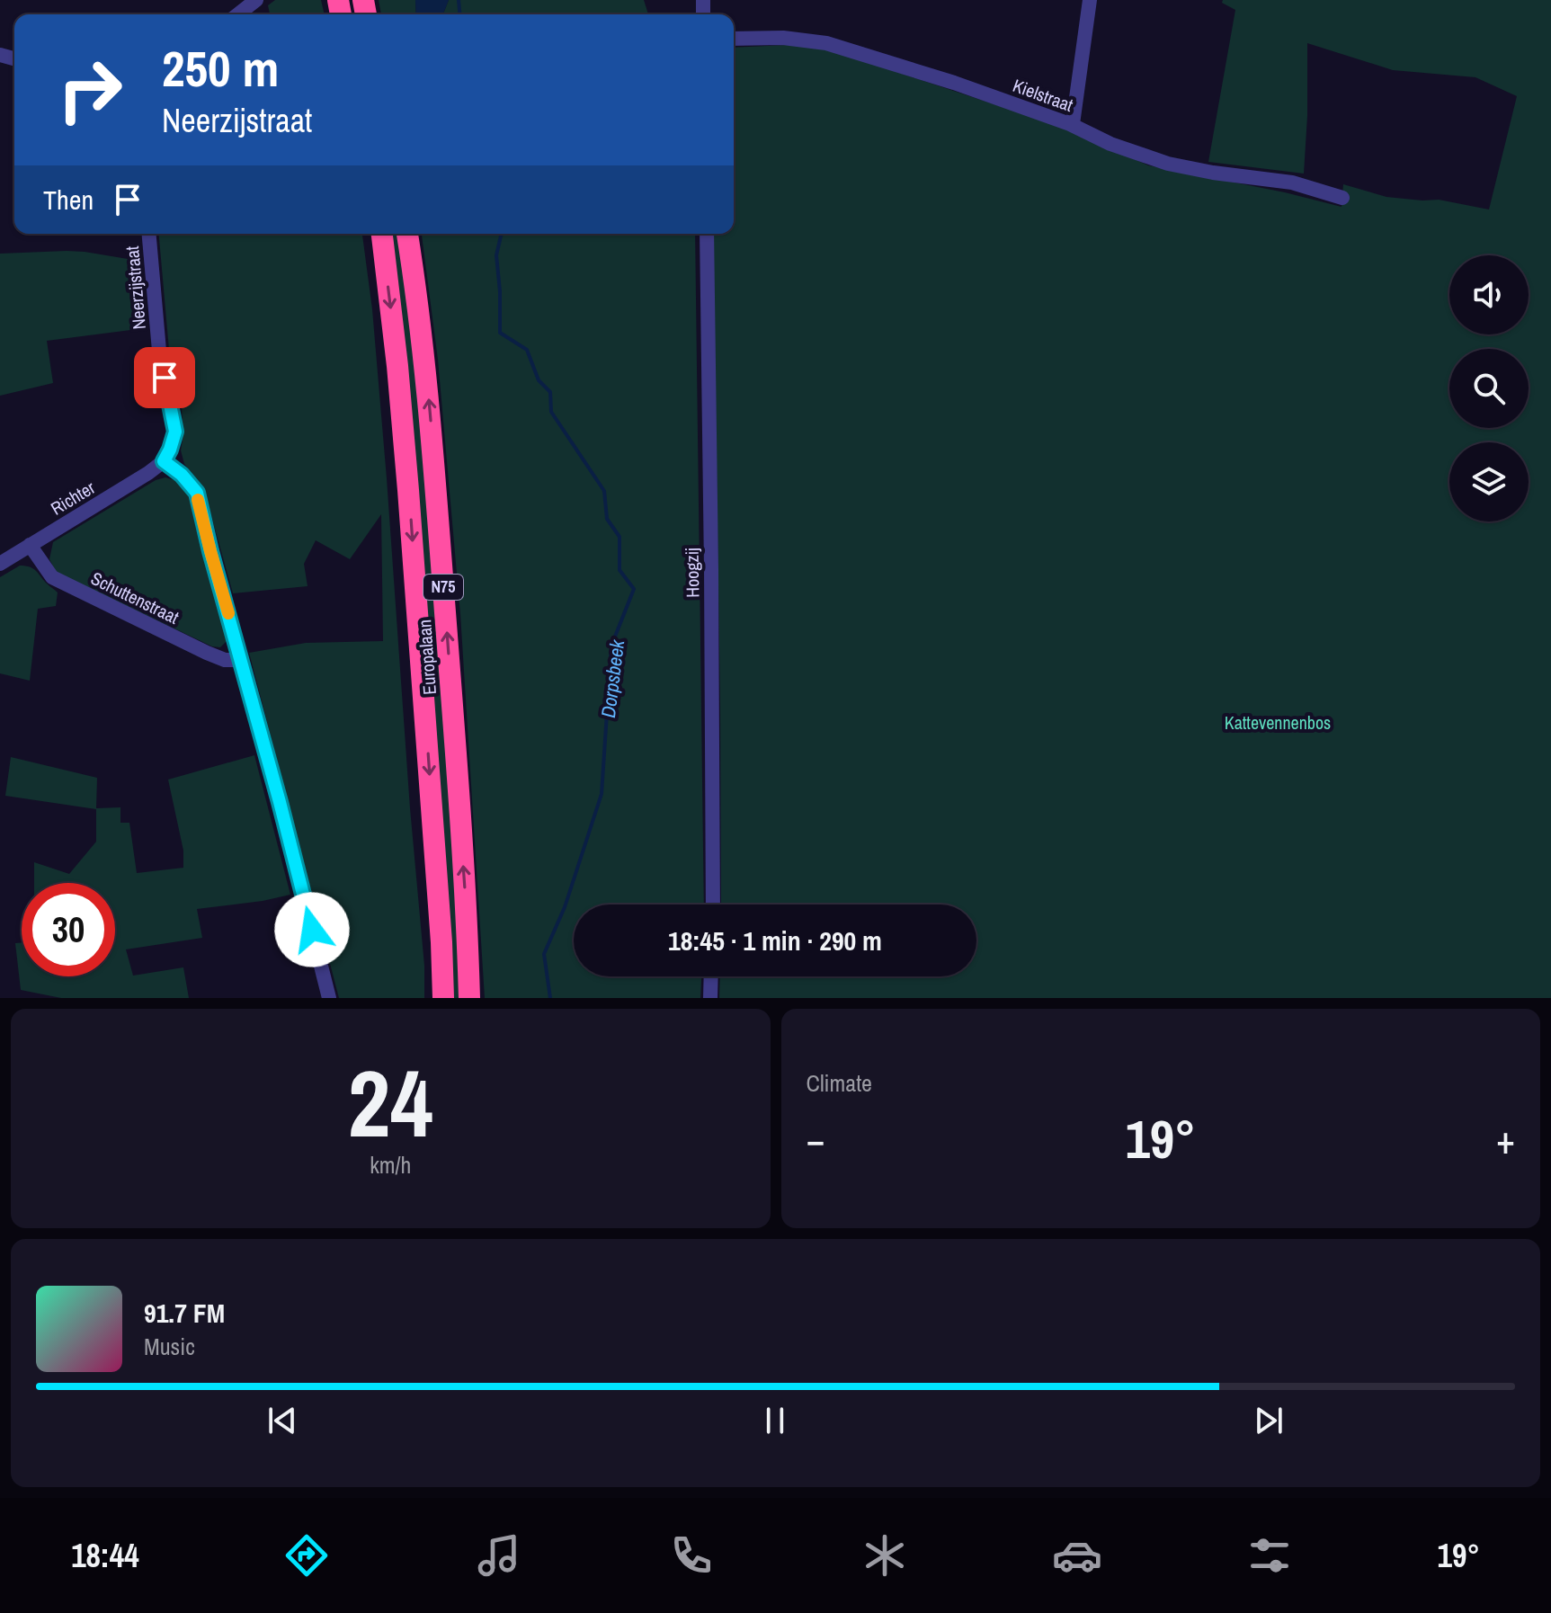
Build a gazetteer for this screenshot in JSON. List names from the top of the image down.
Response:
{
  "streets": {
    "highway": ["N75", "Europalaan"],
    "street": [
      "Kielstraat",
      "Neerzijstraat",
      "Richter",
      "Hoogzij",
      "Schuttenstraat"
    ]
  },
  "crossings": [
    ["Neerzijstraat", "Richter"],
    ["Richter", "Schuttenstraat"]
  ],
  "water": ["Dorpsbeek"],
  "parks": ["Kattevennenbos"],
  "page": {
    "turn": ["250 m", "Neerzijstraat"],
    "then": "Then",
    "limit": "30",
    "trip": "18:45 · 1 min · 290 m",
    "tile": [
      ["24", "km/h"],
      "Climate"
    ],
    "heat": ["−", "19°", "+"],
    "song": ["91.7 FM", "Music"],
    "tabs": ["18:44", "19°"]
  }
}
